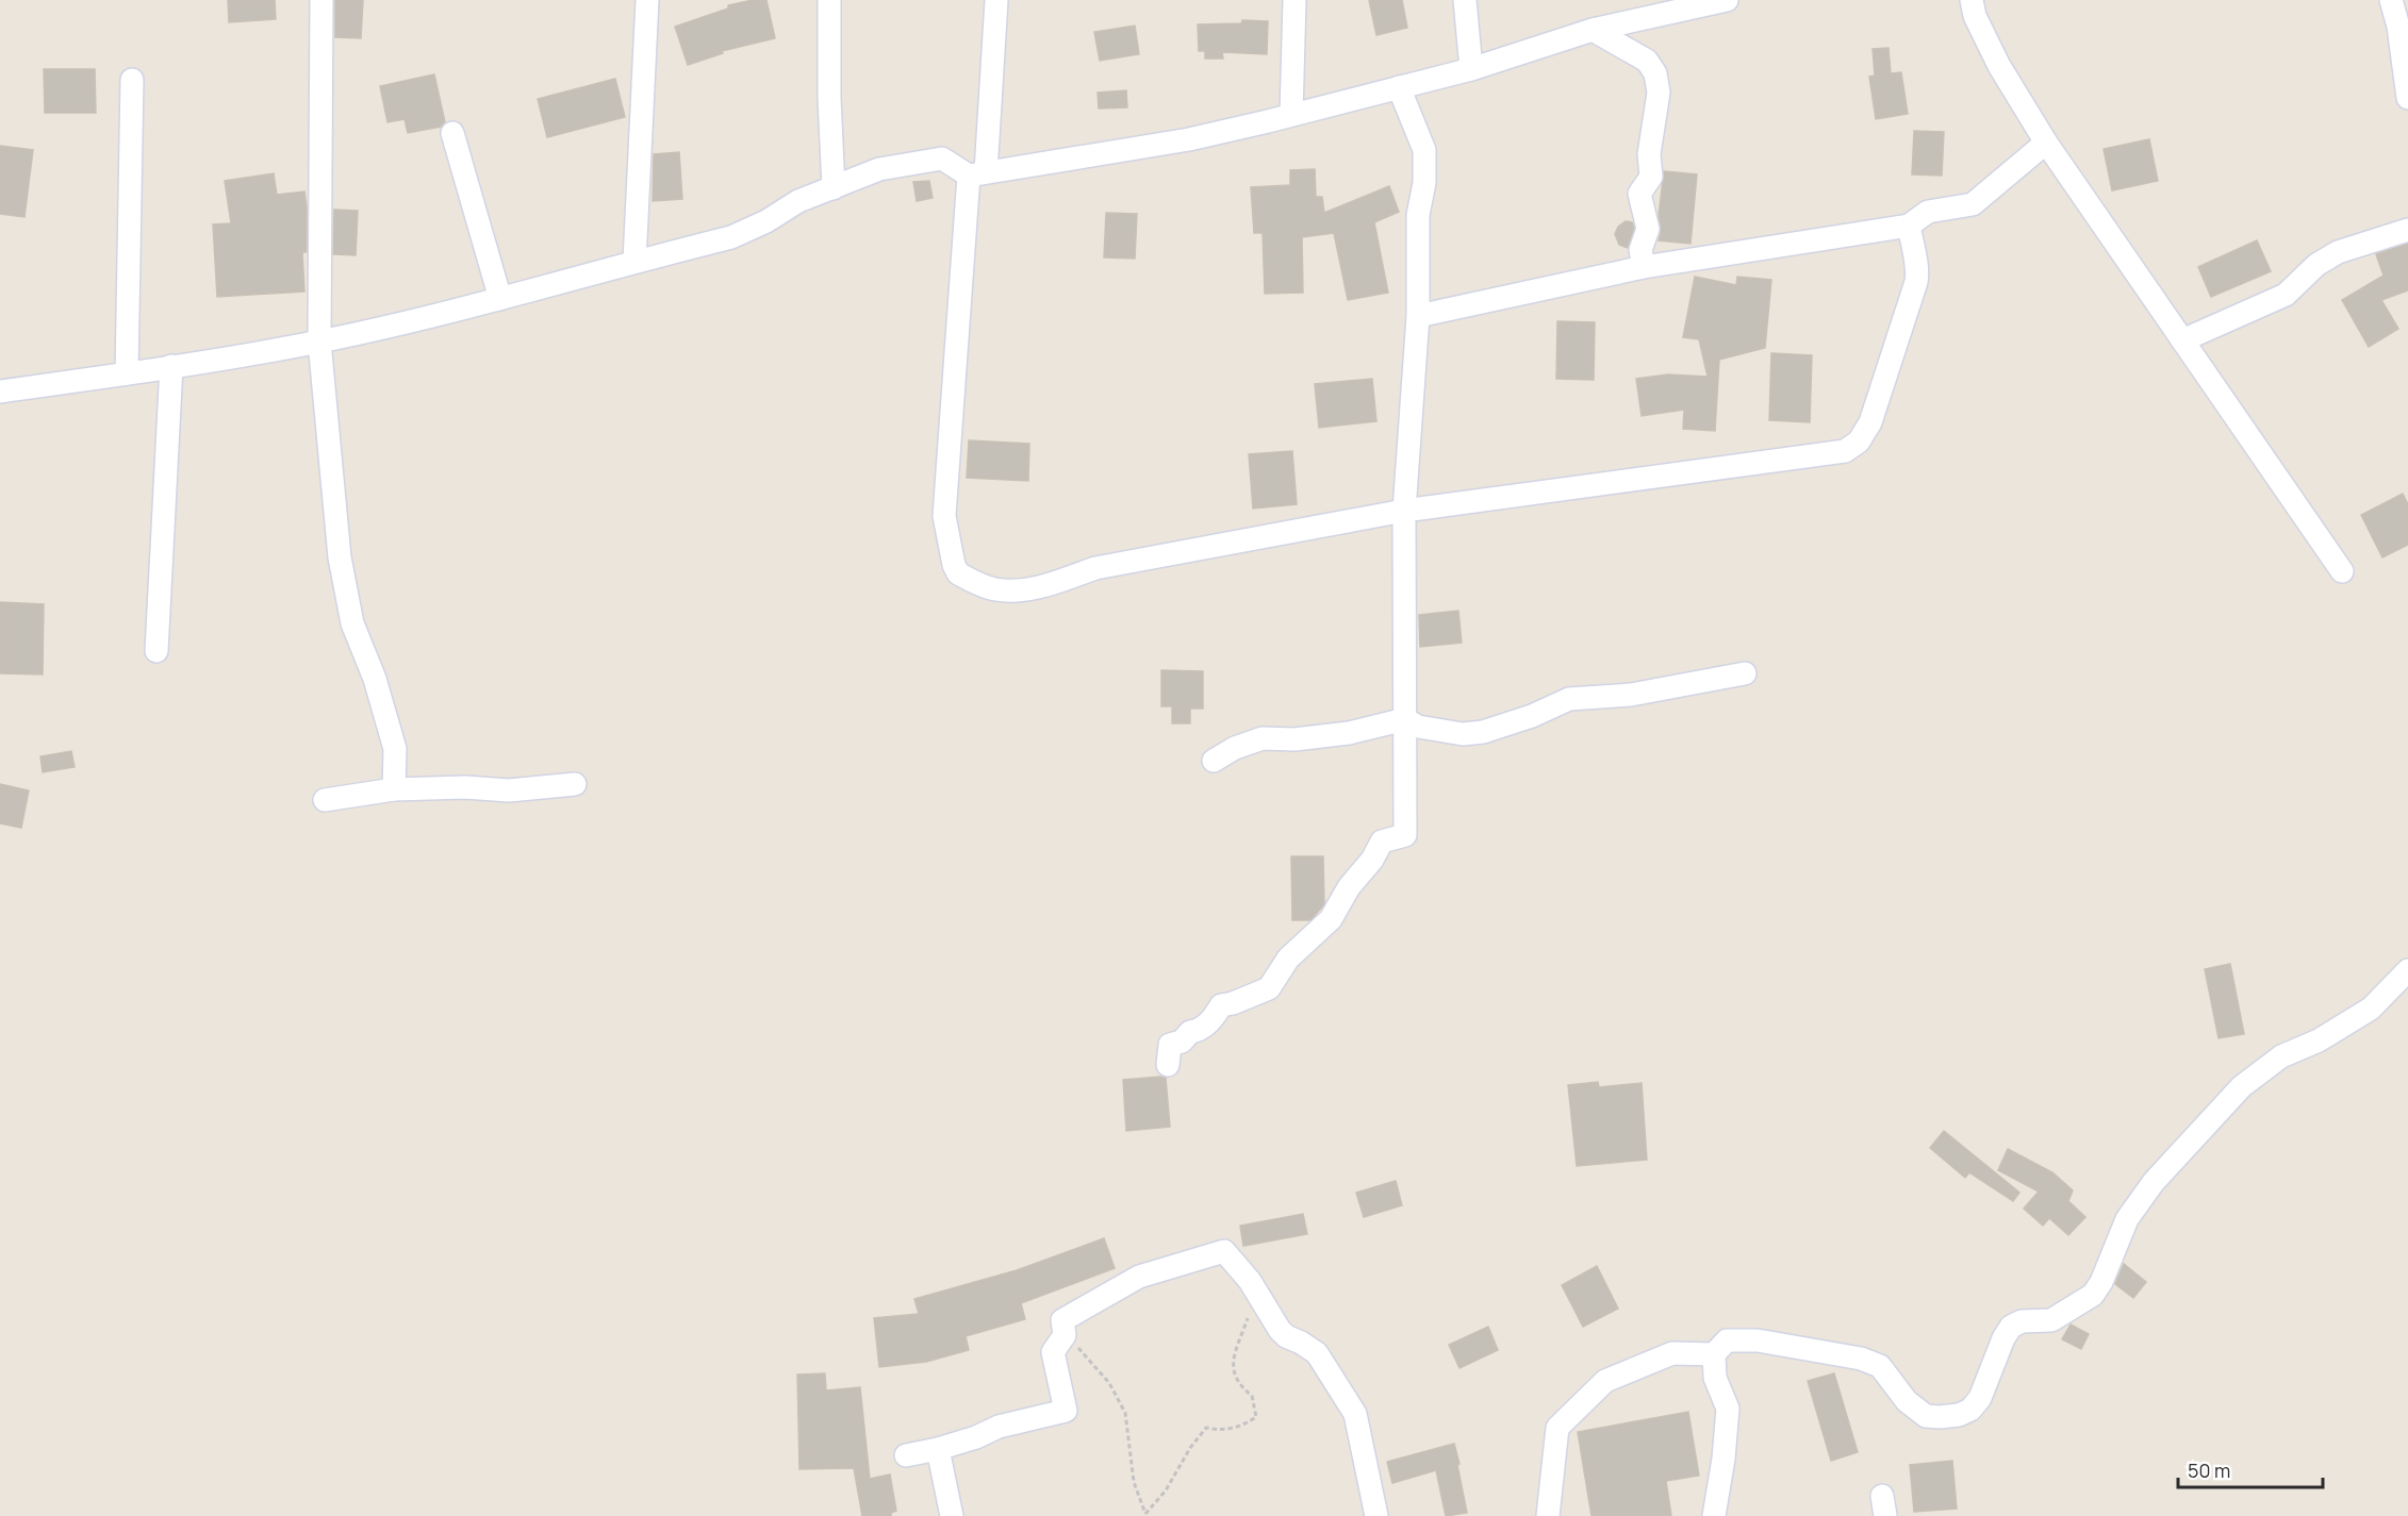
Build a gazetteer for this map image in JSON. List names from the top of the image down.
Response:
{
  "scale_bar": "50 m"
}
